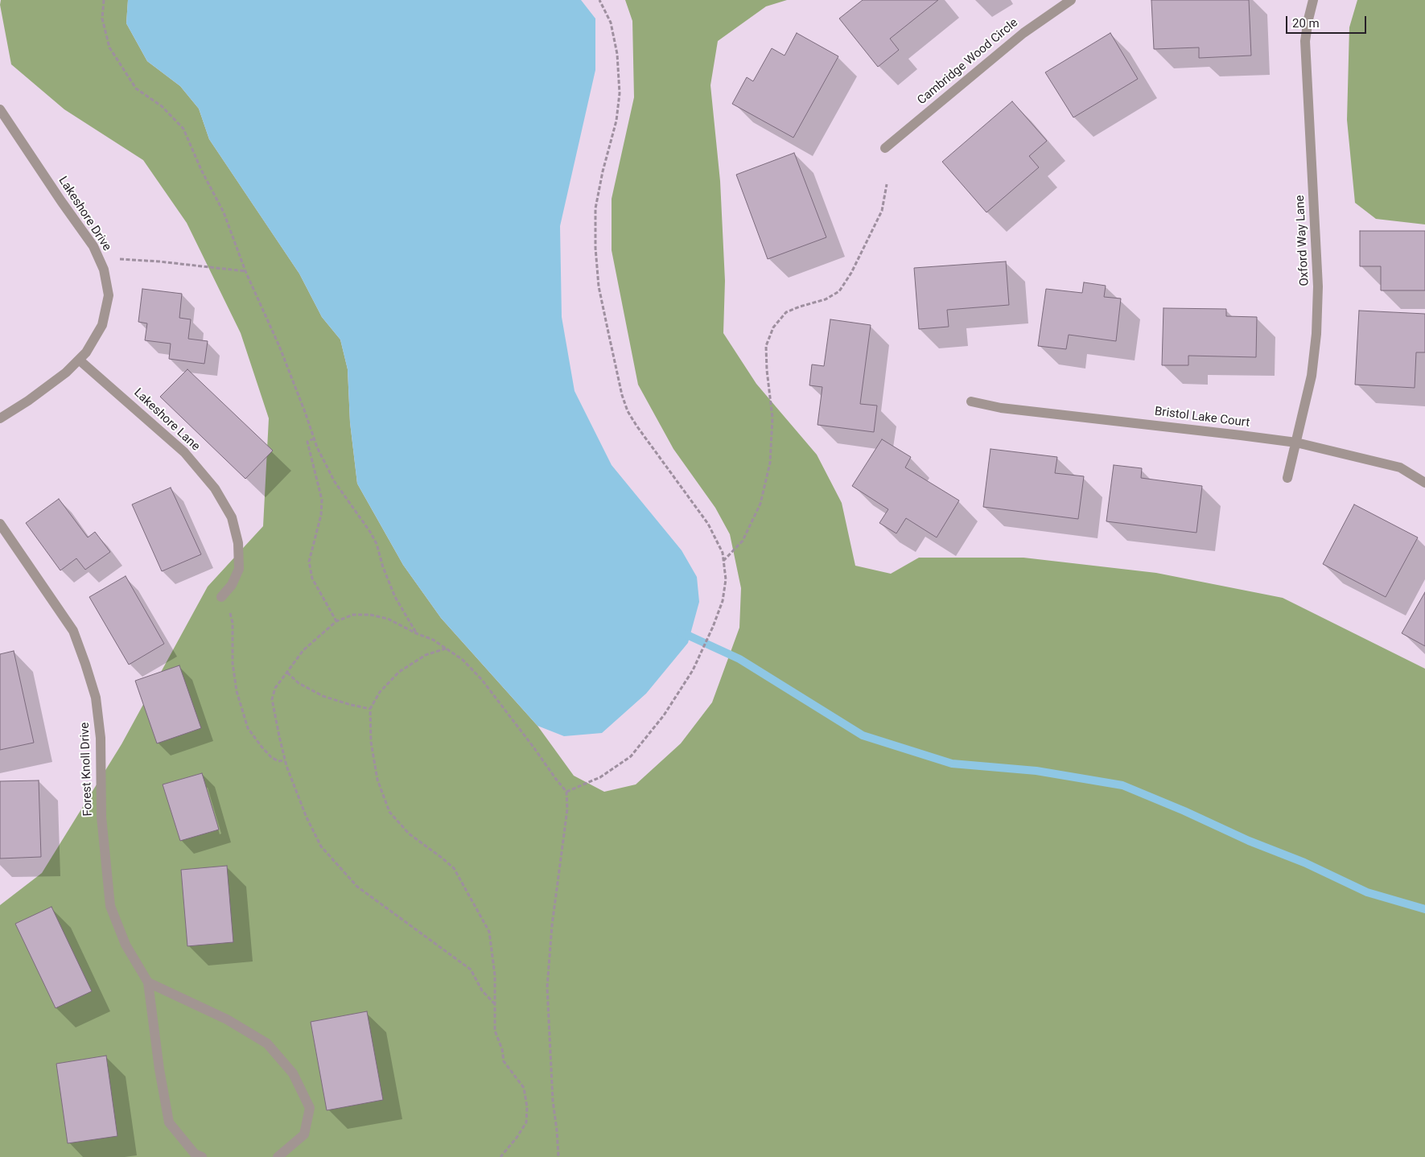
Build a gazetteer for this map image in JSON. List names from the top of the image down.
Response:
{
  "streets": {
    "street": [
      "Cambridge Wood Circle",
      "Lakeshore Drive",
      "Oxford Way Lane",
      "Bristol Lake Court",
      "Lakeshore Lane",
      "Forest Knoll Drive"
    ]
  },
  "crossings": [
    ["Lakeshore Drive", "Lakeshore Lane"],
    ["Oxford Way Lane", "Bristol Lake Court"]
  ],
  "scale_bar": "20 m"
}
